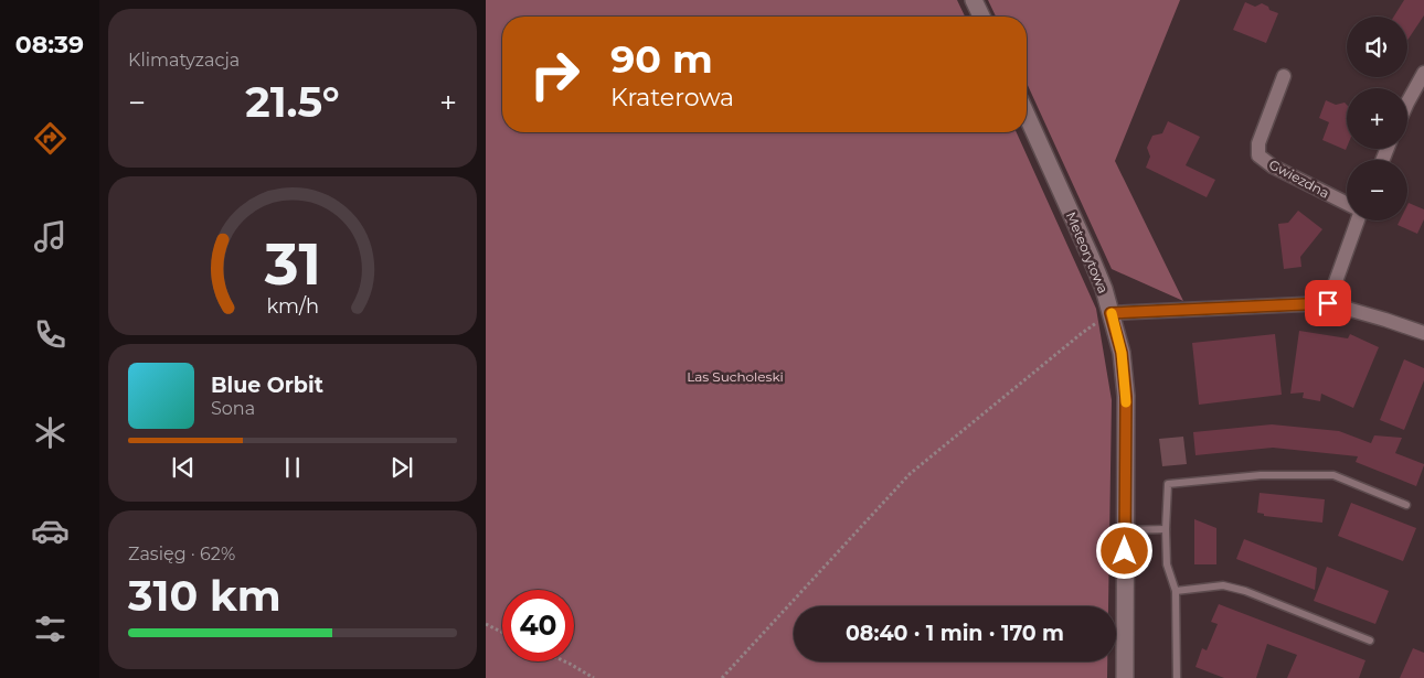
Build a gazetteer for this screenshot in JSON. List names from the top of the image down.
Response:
{
  "streets": {
    "street": ["Gwiezdna", "Meteorytowa"]
  },
  "parks": ["Las Sucholeski"],
  "page": {
    "tabs": "08:39",
    "tile": [
      "Klimatyzacja",
      ["Zasięg · 62%", "310 km"]
    ],
    "map_buttons": ["+", "−"],
    "turn": ["90 m", "Kraterowa"],
    "heat": ["−", "21.5°", "+"],
    "song": ["Blue Orbit", "Sona"],
    "limit": "40",
    "trip": "08:40 · 1 min · 170 m",
    "gauge": ["31", "km/h"]
  }
}
